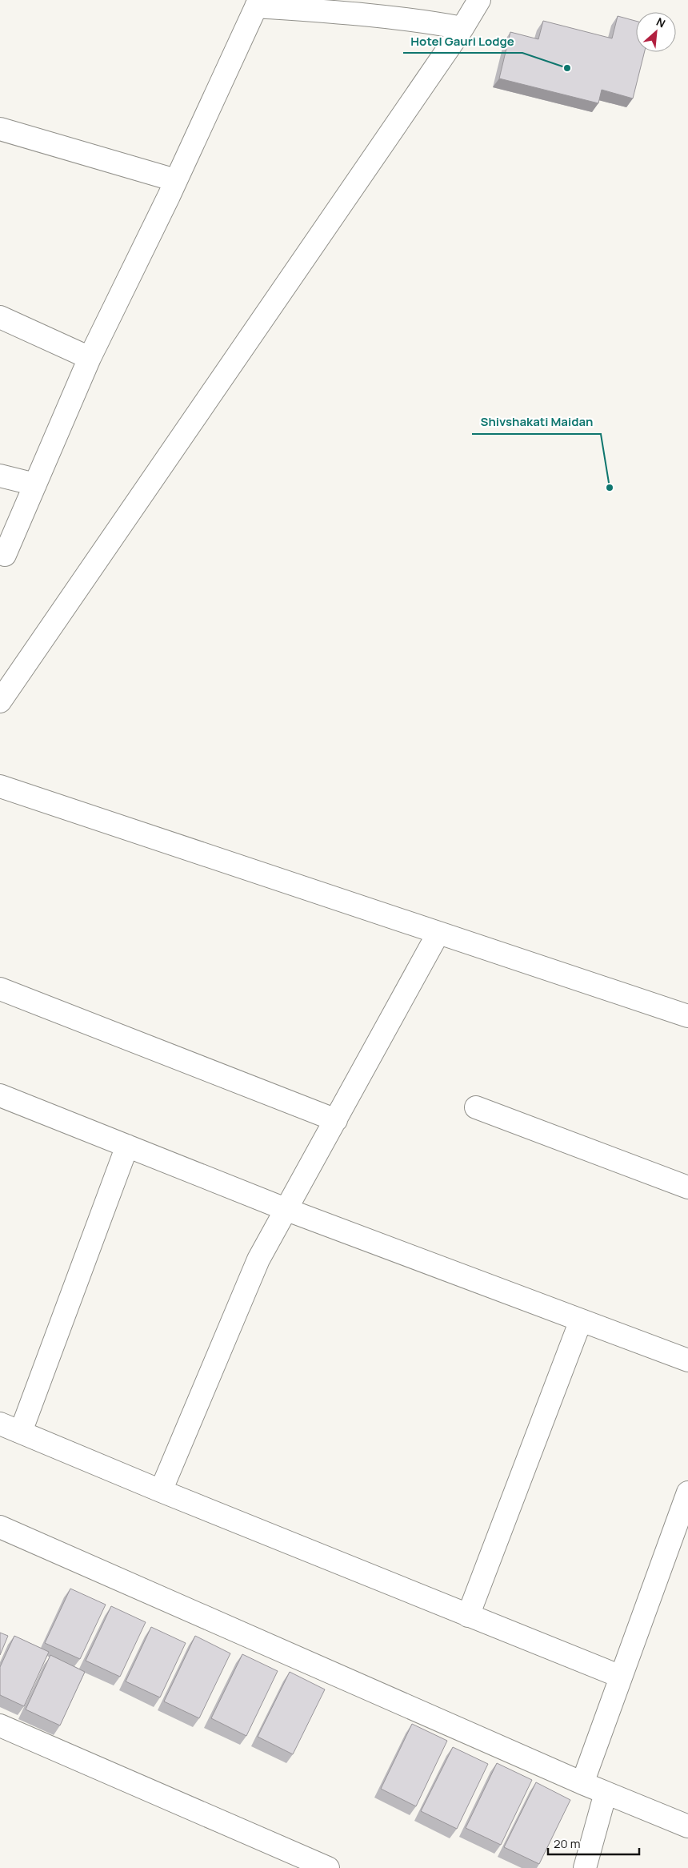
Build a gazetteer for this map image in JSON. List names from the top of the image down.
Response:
{
  "places": ["Hotel Gauri Lodge", "Shivshakati Maidan"],
  "scale_bar": "20 m",
  "north": "top right"
}
